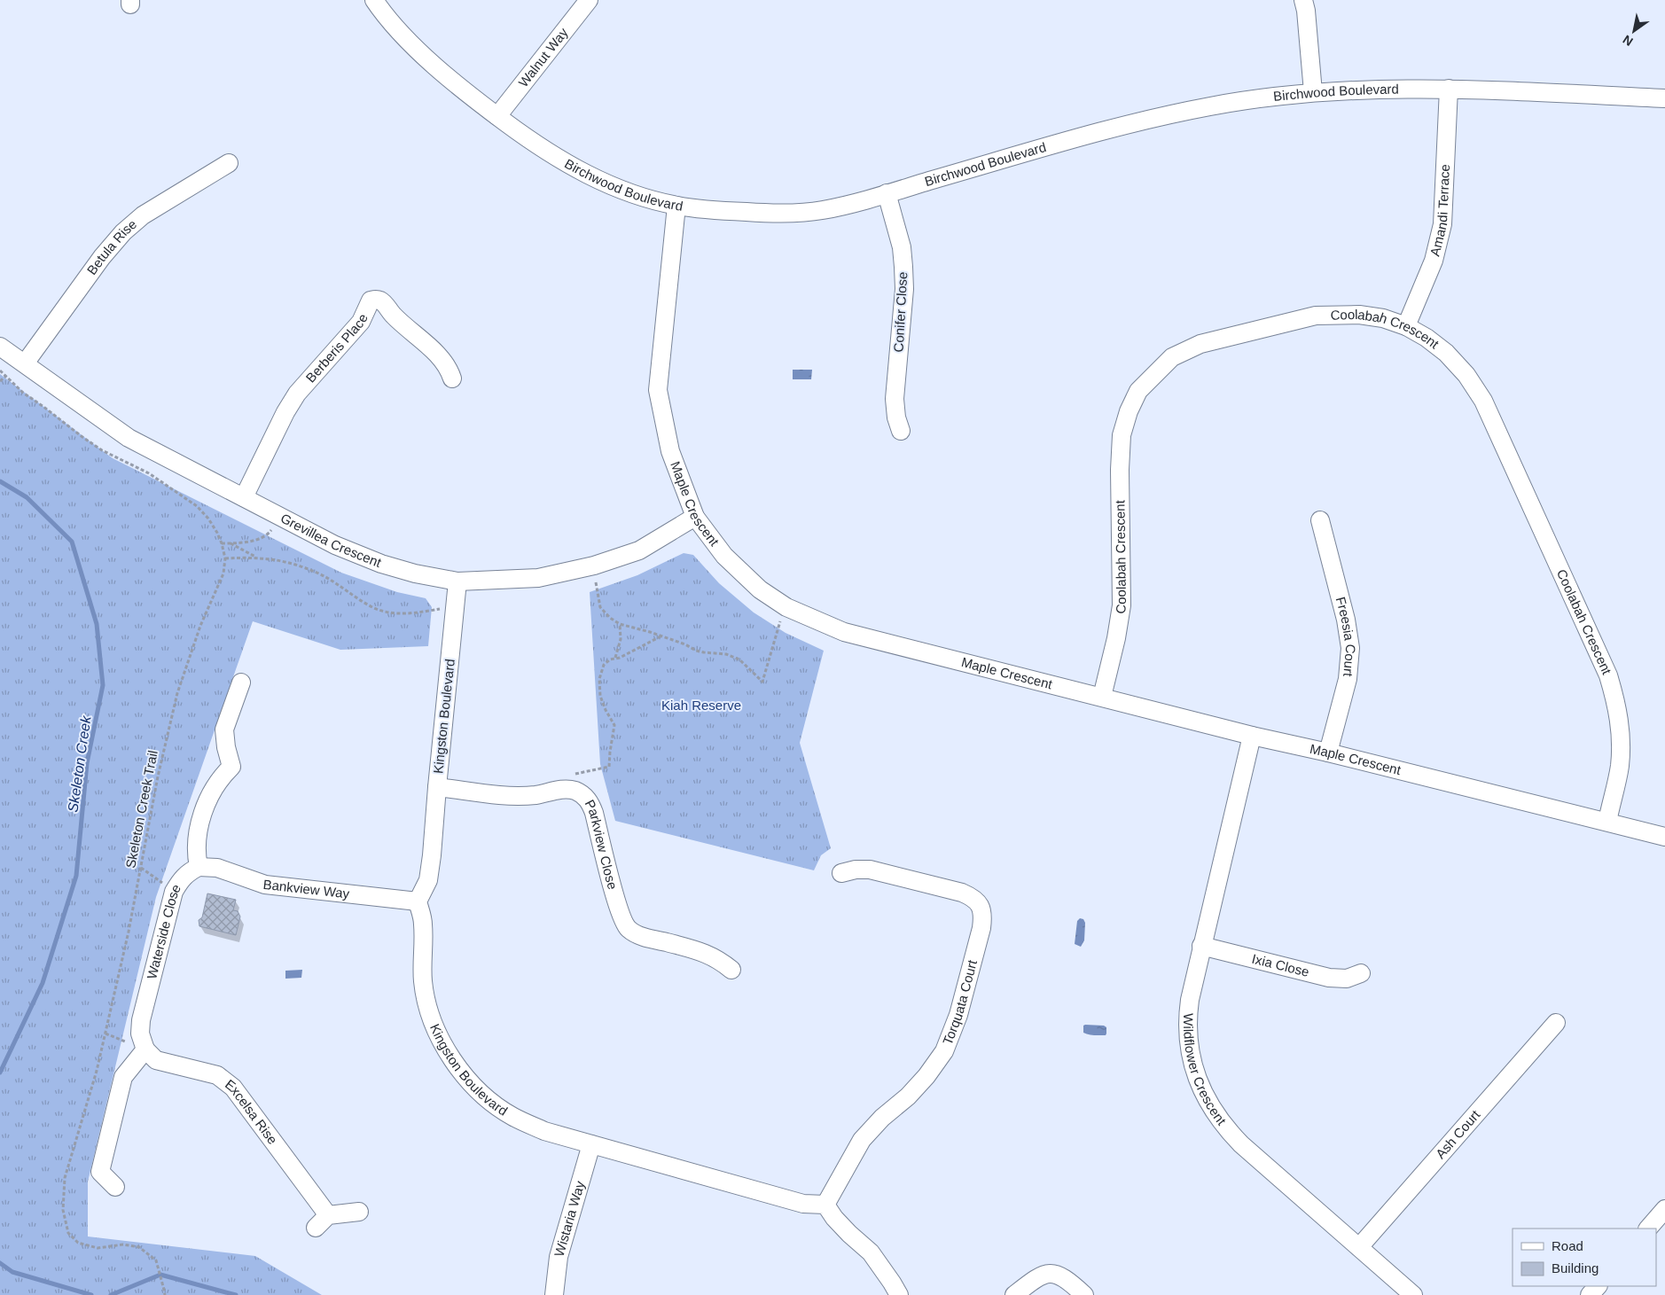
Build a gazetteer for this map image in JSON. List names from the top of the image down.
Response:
{
  "streets": {
    "street": [
      "Walnut Way",
      "Birchwood Boulevard",
      "Amandi Terrace",
      "Betula Rise",
      "Conifer Close",
      "Coolabah Crescent",
      "Berberis Place",
      "Maple Crescent",
      "Grevillea Crescent",
      "Freesia Court",
      "Kingston Boulevard",
      "Parkview Close",
      "Bankview Way",
      "Waterside Close",
      "Ixia Close",
      "Torquata Court",
      "Wildflower Crescent",
      "Excelsa Rise",
      "Ash Court",
      "Wistaria Way"
    ],
    "path": ["Skeleton Creek Trail"]
  },
  "crossings": [
    ["Walnut Way", "Birchwood Boulevard"],
    ["Birchwood Boulevard", "Amandi Terrace"],
    ["Birchwood Boulevard", "Conifer Close"],
    ["Birchwood Boulevard", "Maple Crescent"],
    ["Amandi Terrace", "Coolabah Crescent"],
    ["Betula Rise", "Grevillea Crescent"],
    ["Coolabah Crescent", "Maple Crescent"],
    ["Berberis Place", "Grevillea Crescent"],
    ["Maple Crescent", "Grevillea Crescent"],
    ["Maple Crescent", "Freesia Court"],
    ["Maple Crescent", "Wildflower Crescent"],
    ["Grevillea Crescent", "Kingston Boulevard"],
    ["Kingston Boulevard", "Parkview Close"],
    ["Kingston Boulevard", "Bankview Way"],
    ["Kingston Boulevard", "Torquata Court"],
    ["Kingston Boulevard", "Wistaria Way"],
    ["Bankview Way", "Waterside Close"],
    ["Waterside Close", "Excelsa Rise"],
    ["Ixia Close", "Wildflower Crescent"],
    ["Wildflower Crescent", "Ash Court"]
  ],
  "water": ["Skeleton Creek"],
  "parks": ["Kiah Reserve"],
  "legend": ["Road", "Building"],
  "north": "bottom left"
}
